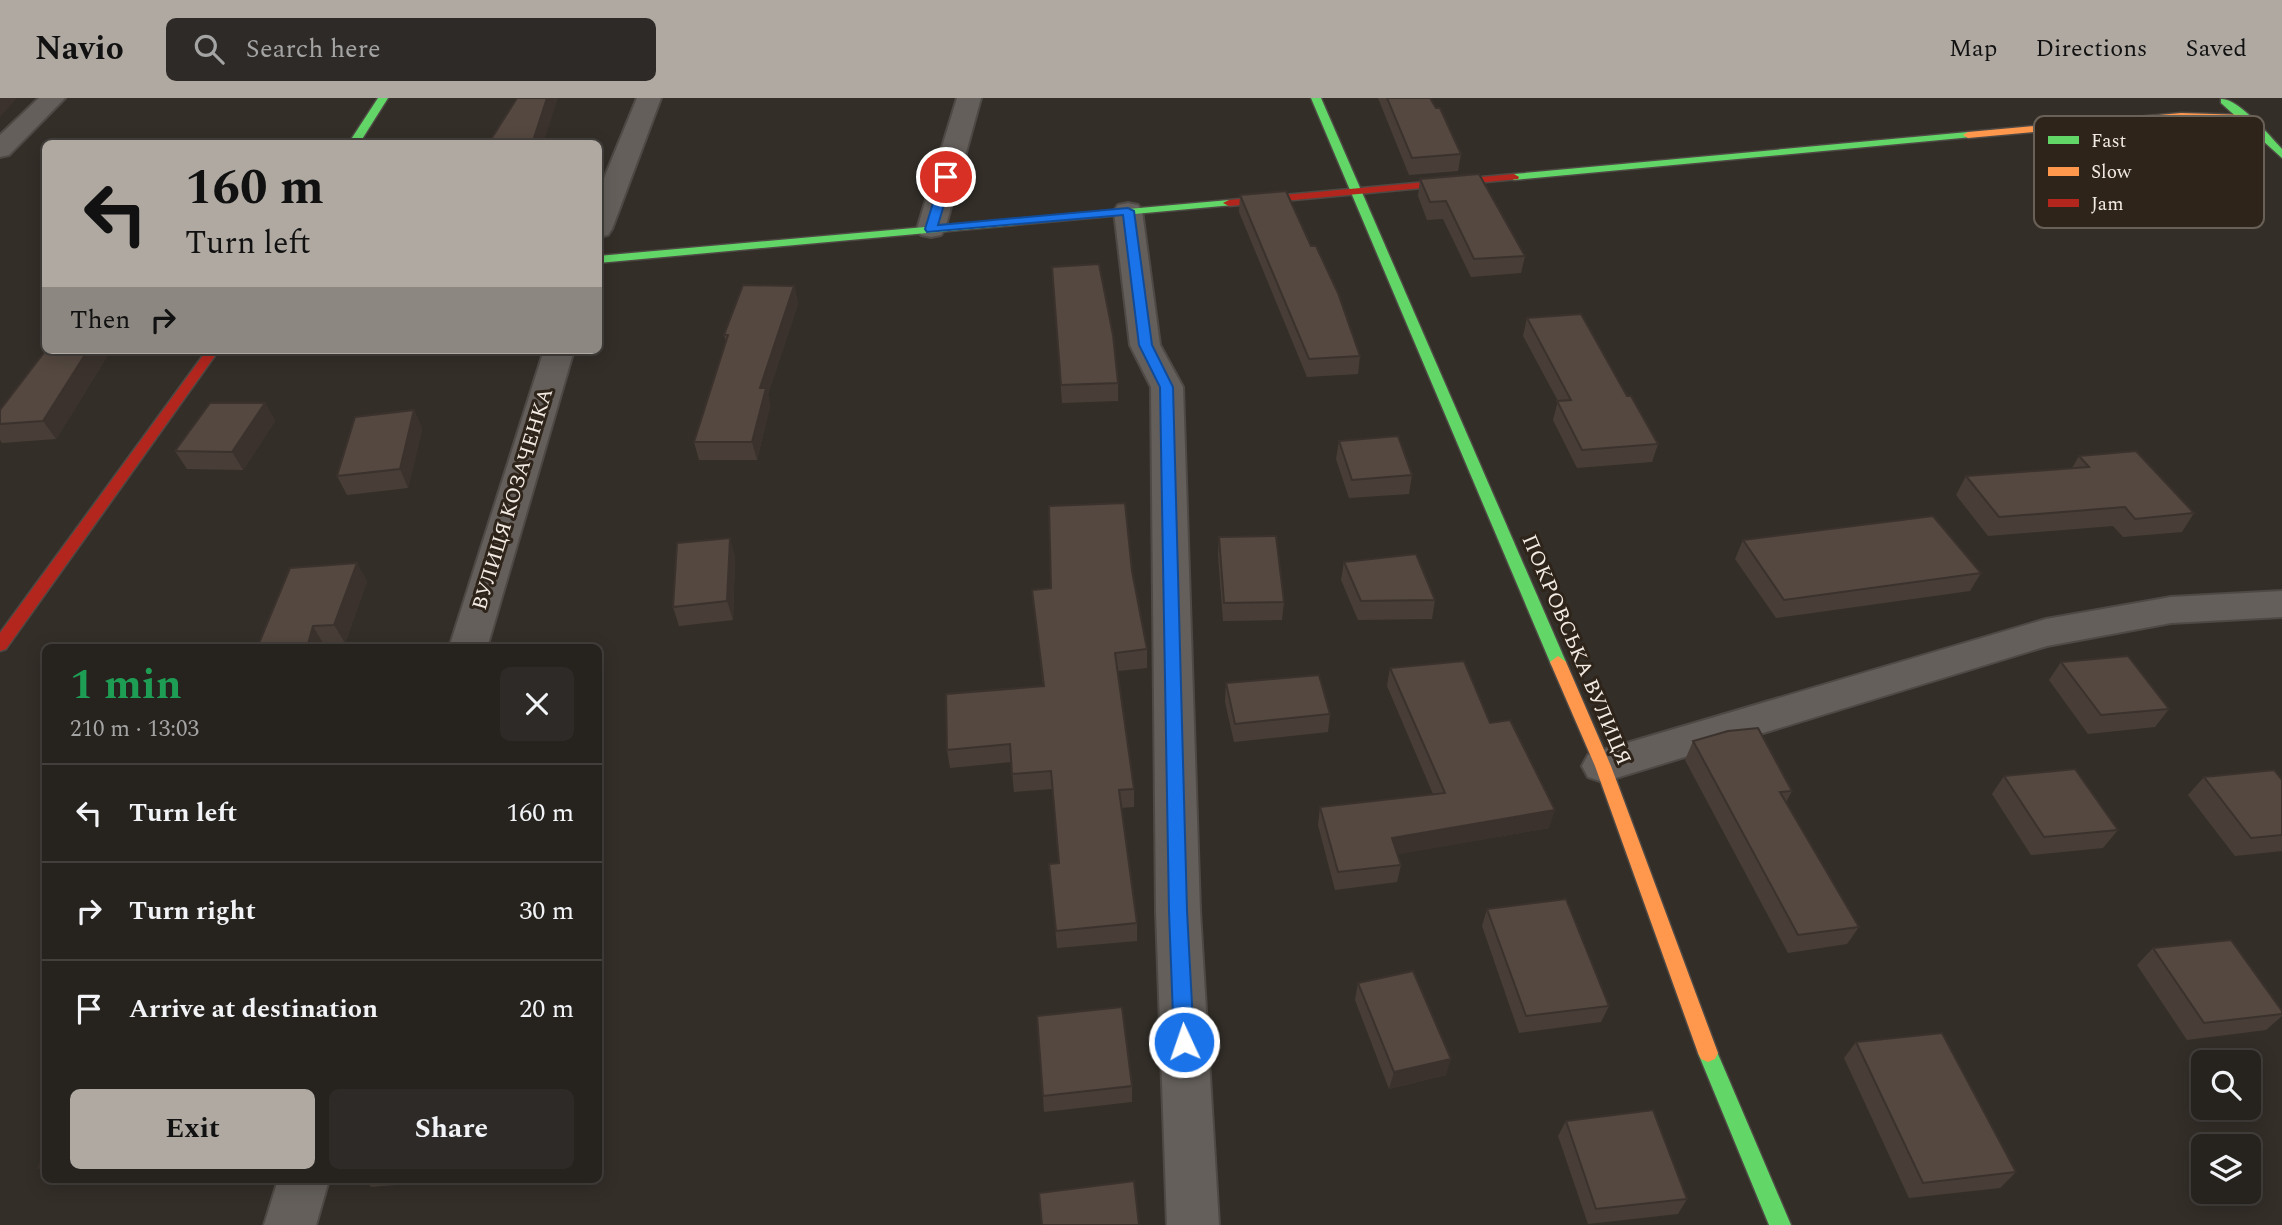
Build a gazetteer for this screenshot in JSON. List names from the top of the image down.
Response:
{
  "streets": {
    "street": ["ВУЛИЦЯ КОЗАЧЕНКА", "ПОКРОВСЬКА ВУЛИЦЯ"]
  },
  "legend": ["Fast", "Slow", "Jam"],
  "page": {
    "header": "Navio",
    "search": "Search here",
    "nav": ["Map", "Directions", "Saved"],
    "turn": ["160 m", "Turn left"],
    "then": "Then",
    "heading": ["1 min", "210 m · 13:03"],
    "list": [
      {
        "name": "Turn left",
        "value": "160 m"
      },
      {
        "name": "Turn right",
        "value": "30 m"
      },
      {
        "name": "Arrive at destination",
        "value": "20 m"
      }
    ],
    "buttons": ["Exit", "Share"]
  }
}
